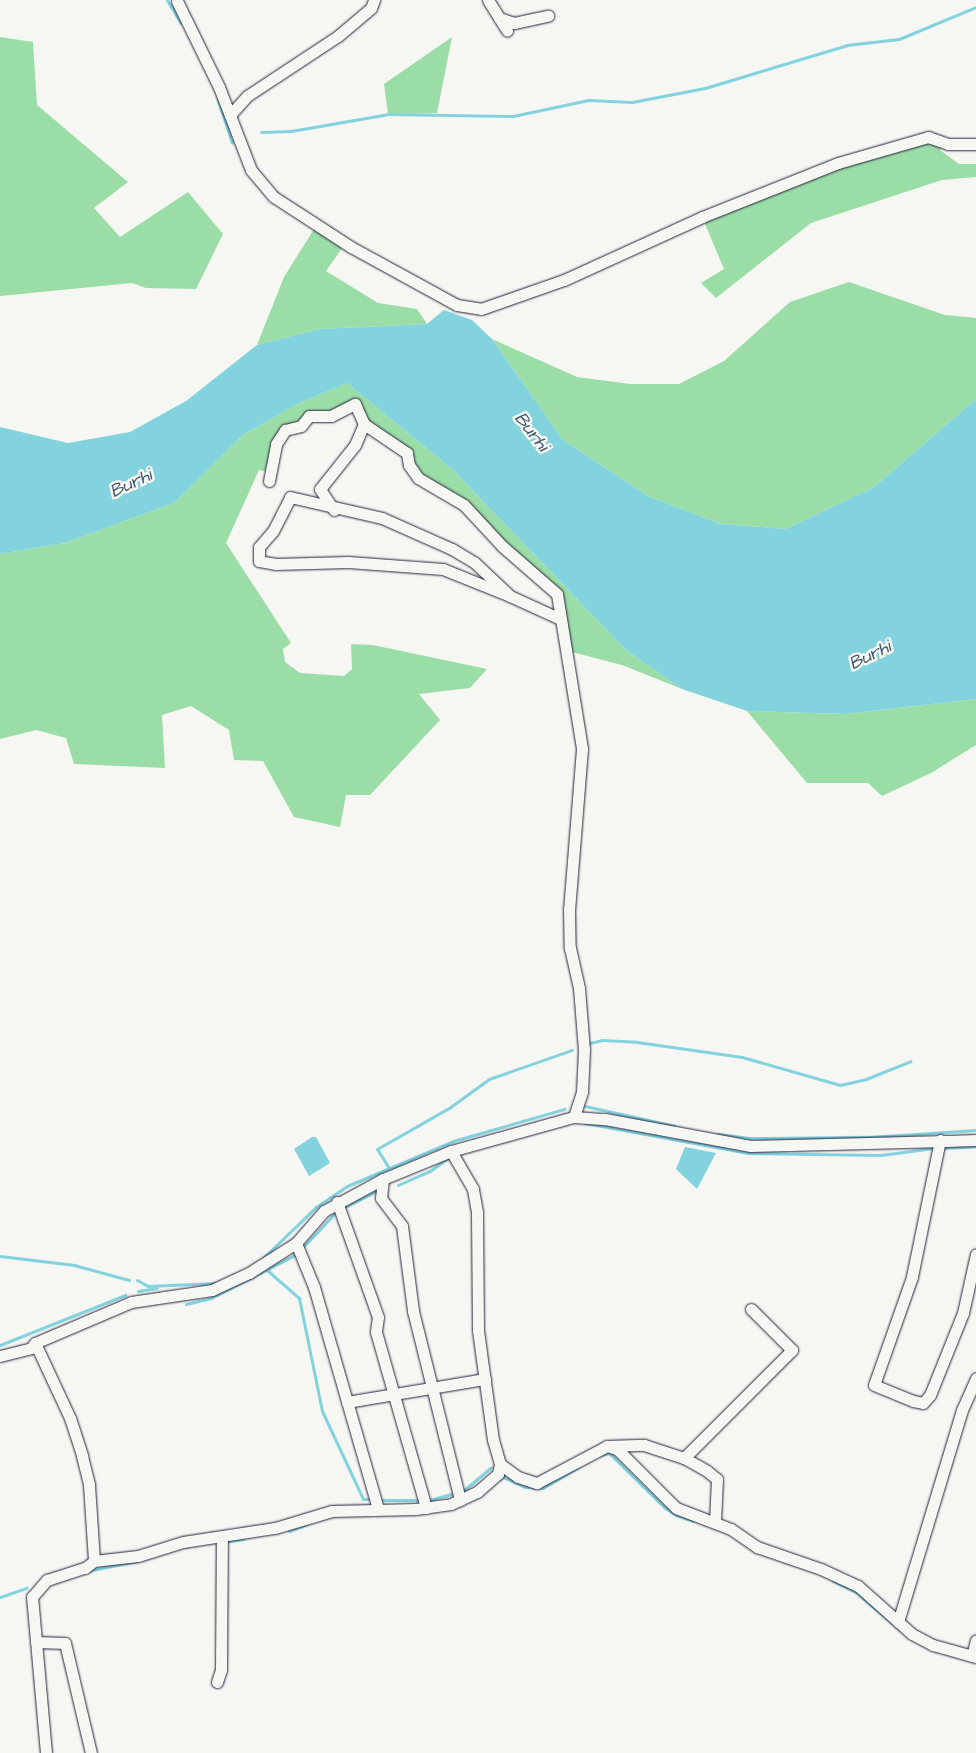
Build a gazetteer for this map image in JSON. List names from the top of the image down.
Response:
{
  "water": ["Burhi"]
}
